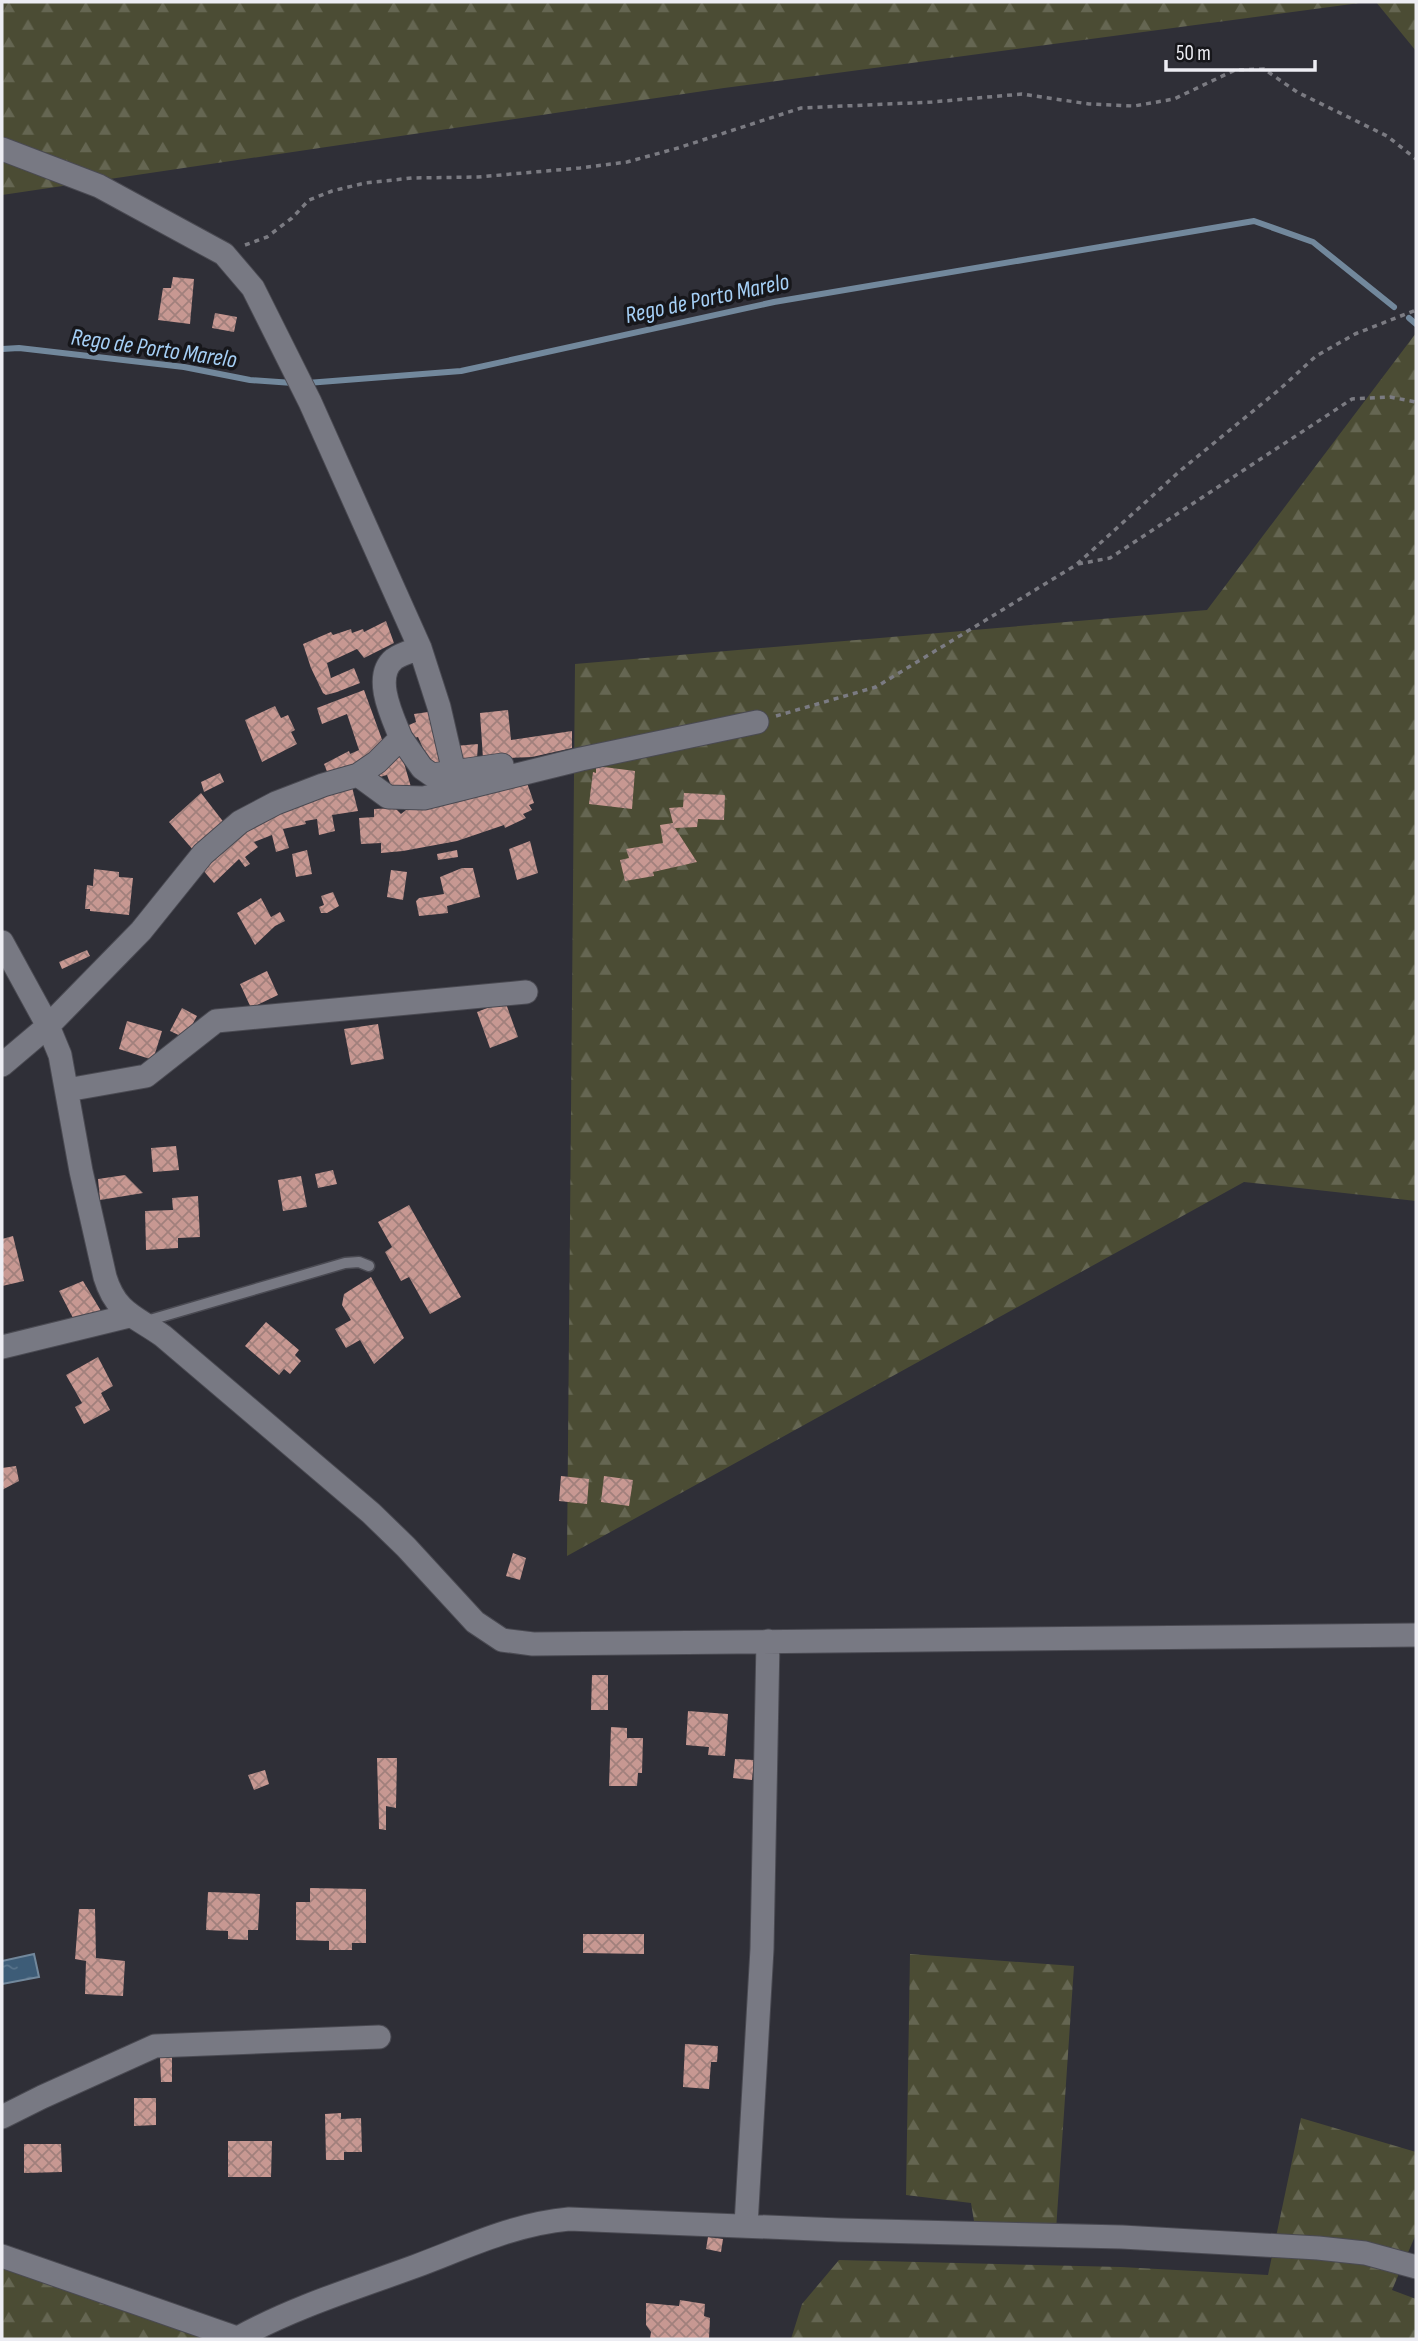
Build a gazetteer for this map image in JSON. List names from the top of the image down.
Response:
{
  "water": ["Rego de Porto Marelo"],
  "scale_bar": "50 m"
}
